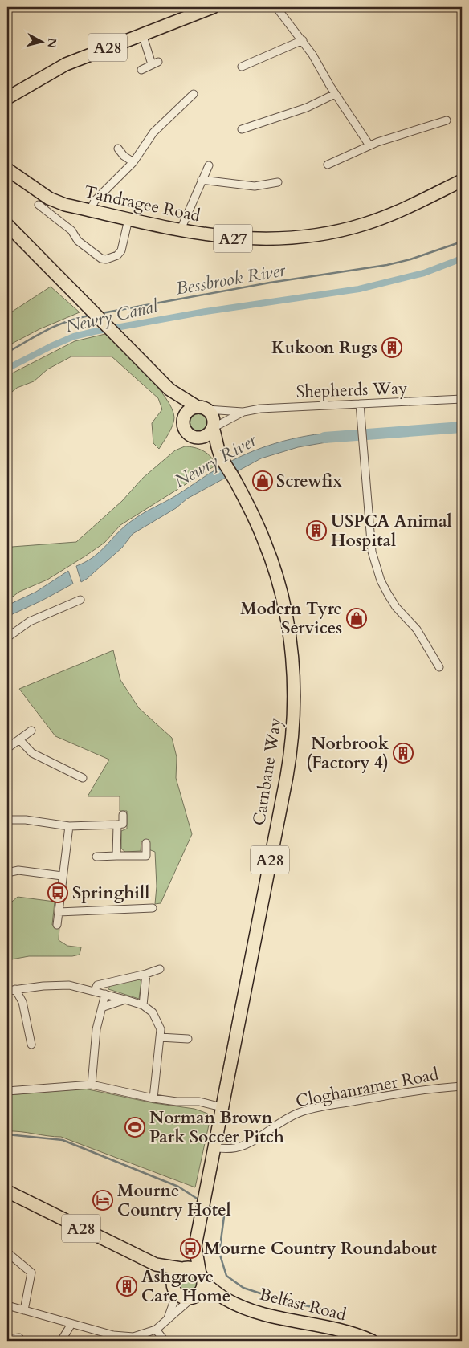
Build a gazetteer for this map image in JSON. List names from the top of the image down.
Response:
{
  "streets": {
    "highway": [
      "A28",
      "Tandragee Road",
      "A27",
      "Carnbane Way",
      "Belfast Road"
    ],
    "street": ["Shepherds Way", "Cloghanramer Road"]
  },
  "crossings": [
    ["A28", "Belfast Road"],
    ["Carnbane Way", "Cloghanramer Road"]
  ],
  "water": ["Bessbrook River", "Newry Canal", "Newry River"],
  "places": {
    "building": [
      "Kukoon Rugs",
      "USPCA Animal Hospital",
      "Norbrook (Factory 4)",
      "Ashgrove Care Home"
    ],
    "shop": ["Screwfix", "Modern Tyre Services"],
    "bus stop": ["Springhill", "Mourne Country Roundabout"],
    "sports": ["Norman Brown Park Soccer Pitch"],
    "hotel": ["Mourne Country Hotel"]
  },
  "north": "right"
}
